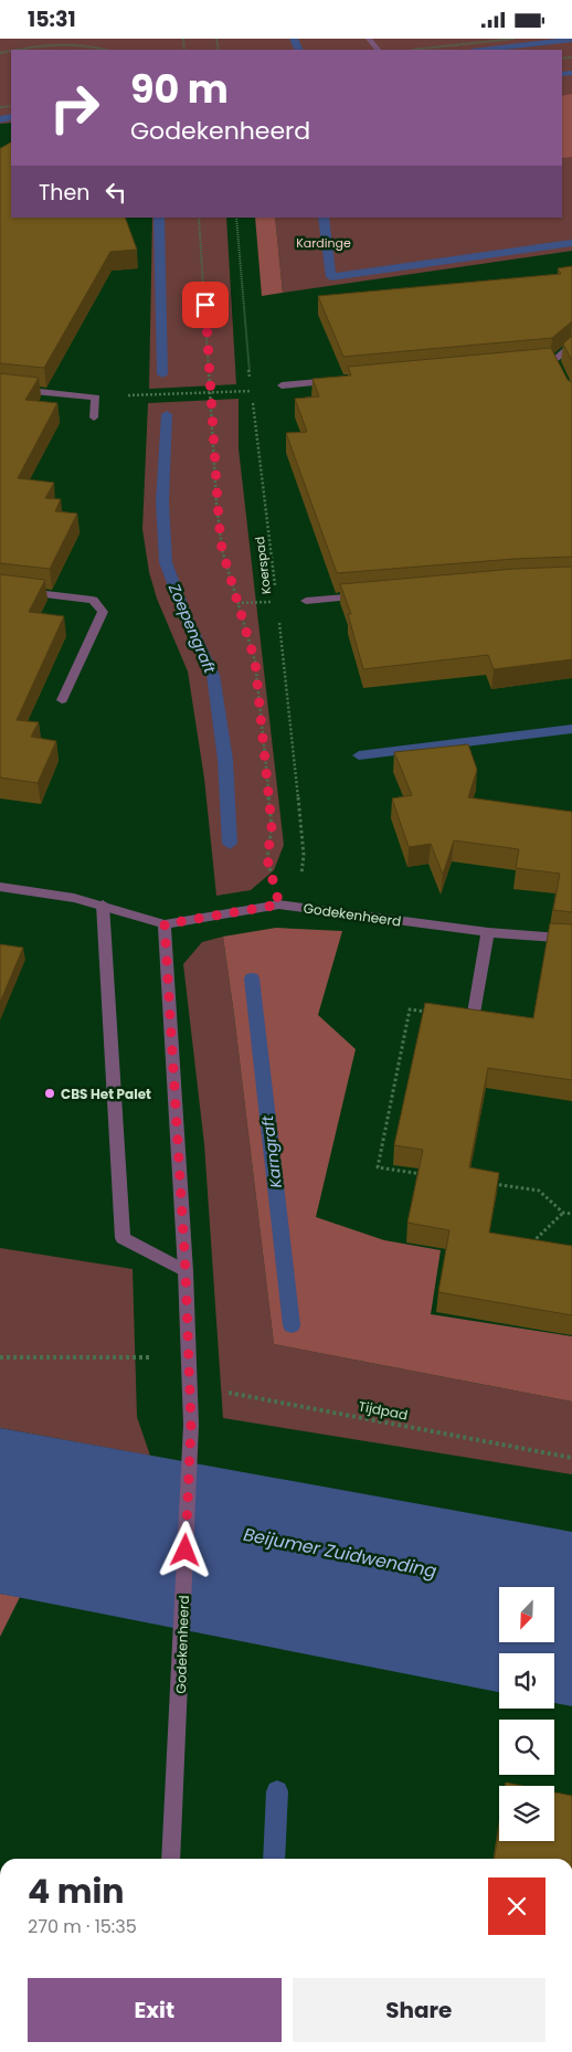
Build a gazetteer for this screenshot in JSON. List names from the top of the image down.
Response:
{
  "streets": {
    "street": ["Godekenheerd"],
    "path": ["Koerspad", "Tijdpad"]
  },
  "crossings": [
    ["Koerspad", "Godekenheerd"],
    ["Godekenheerd", "Tijdpad"]
  ],
  "water": ["Zoepengraft", "Karngraft", "Beijumer Zuidwending"],
  "parks": ["Kardinge"],
  "places": ["CBS Het Palet"],
  "north": "bottom left",
  "page": {
    "status": "15:31",
    "turn": ["90 m", "Godekenheerd"],
    "then": "Then",
    "heading": ["4 min", "270 m · 15:35"],
    "buttons": ["Exit", "Share"]
  }
}
